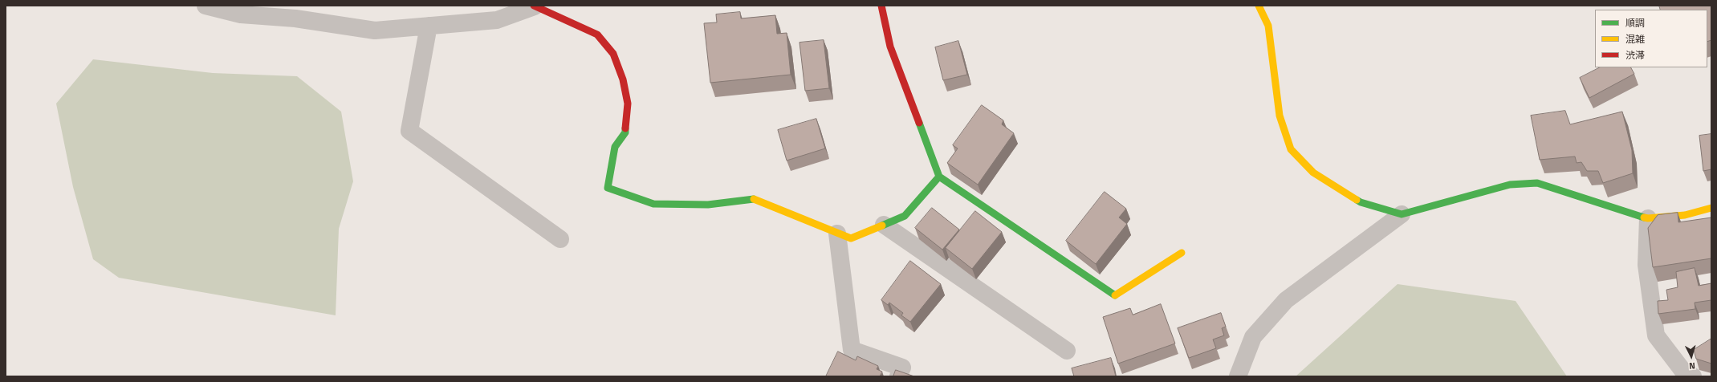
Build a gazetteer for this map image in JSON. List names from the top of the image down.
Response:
{
  "legend": ["順調", "混雑", "渋滞"],
  "north": "bottom"
}
